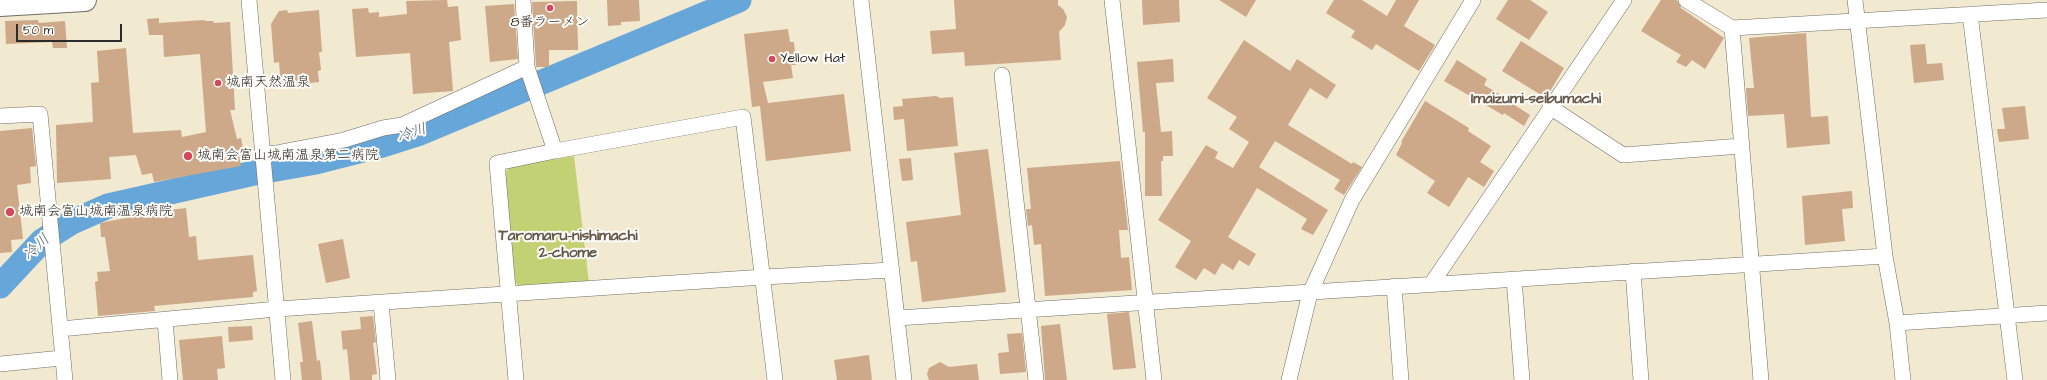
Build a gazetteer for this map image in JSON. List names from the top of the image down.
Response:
{
  "districts": ["Imaizumi-seibumachi", "Taromaru-nishimachi 2-chome"],
  "water": ["冷川"],
  "places": [
    "8番ラーメン",
    "Yellow Hat",
    "城南天然温泉",
    "城南会富山城南温泉第二病院",
    "城南会富山城南温泉病院"
  ],
  "scale_bar": "50 m"
}
